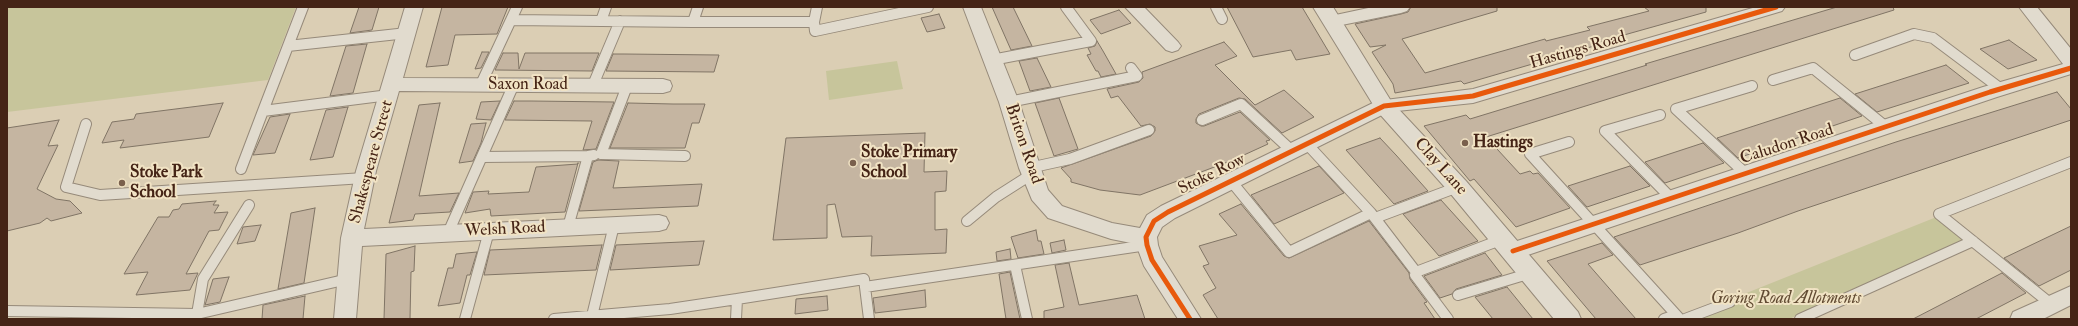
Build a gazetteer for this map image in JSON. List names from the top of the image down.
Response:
{
  "streets": {
    "street": [
      "Hastings Road",
      "Saxon Road",
      "Briton Road",
      "Caludon Road",
      "Shakespeare Street",
      "Clay Lane",
      "Stoke Row",
      "Welsh Road"
    ]
  },
  "crossings": [
    ["Hastings Road", "Clay Lane"],
    ["Hastings Road", "Stoke Row"],
    ["Saxon Road", "Shakespeare Street"],
    ["Briton Road", "Stoke Row"],
    ["Caludon Road", "Clay Lane"],
    ["Shakespeare Street", "Welsh Road"],
    ["Clay Lane", "Stoke Row"]
  ],
  "parks": ["Goring Road Allotments"],
  "places": ["Hastings", "Stoke Primary School", "Stoke Park School"]
}
